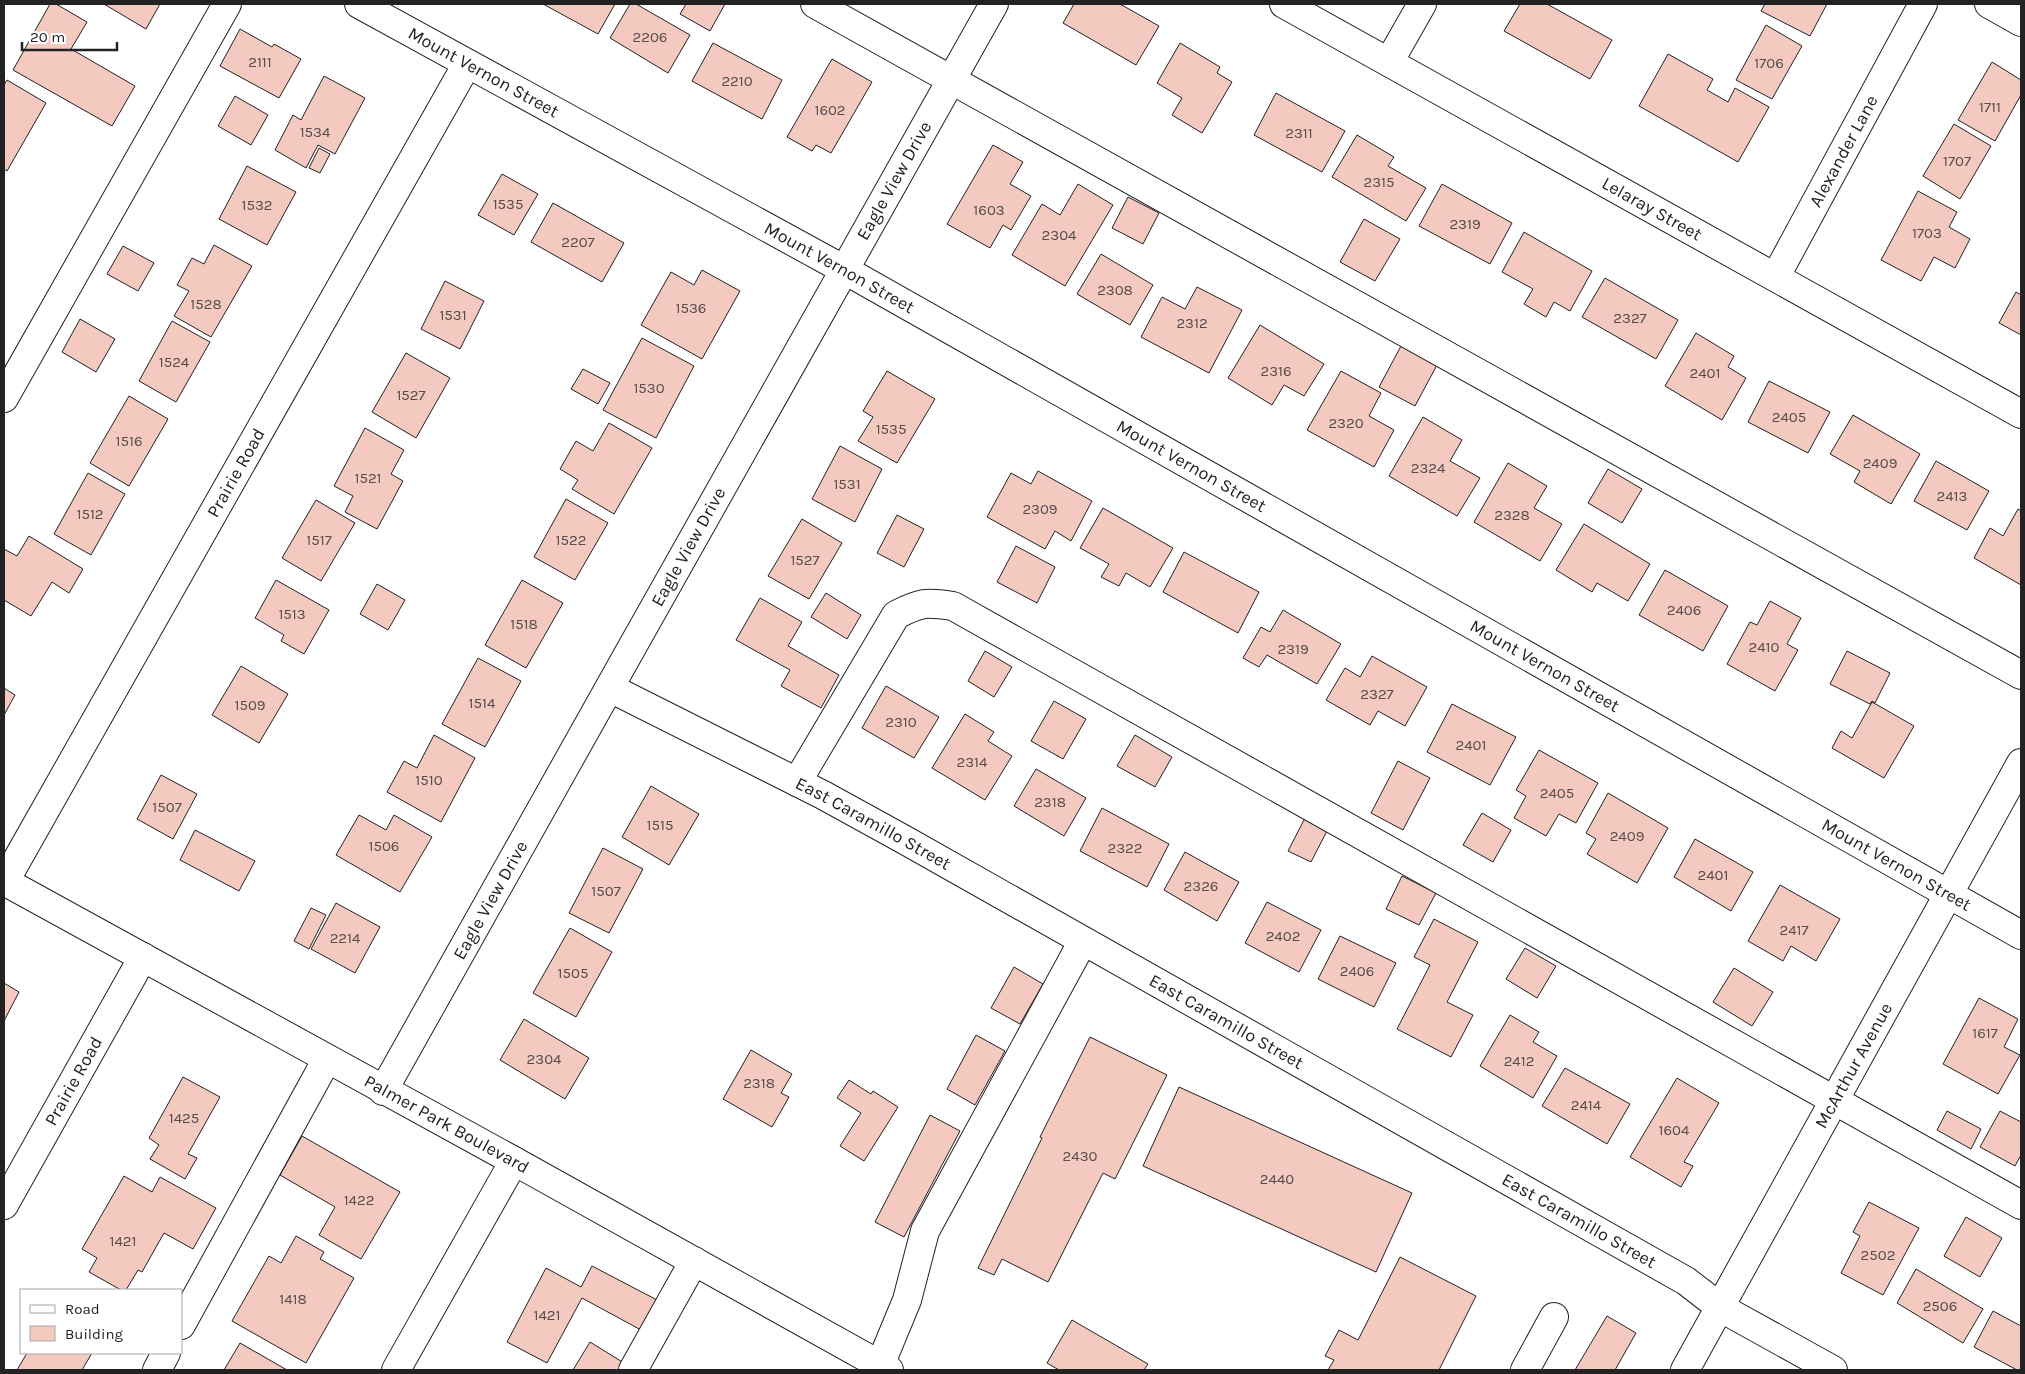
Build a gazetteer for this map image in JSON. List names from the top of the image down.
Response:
{
  "streets": {
    "street": [
      "Mount Vernon Street",
      "Alexander Lane",
      "Eagle View Drive",
      "Lelaray Street",
      "Prairie Road",
      "East Caramillo Street",
      "McArthur Avenue",
      "Palmer Park Boulevard"
    ]
  },
  "crossings": [
    ["Mount Vernon Street", "Eagle View Drive"],
    ["Mount Vernon Street", "Prairie Road"],
    ["Mount Vernon Street", "McArthur Avenue"],
    ["Alexander Lane", "Lelaray Street"],
    ["Eagle View Drive", "East Caramillo Street"],
    ["Eagle View Drive", "Palmer Park Boulevard"],
    ["Prairie Road", "Palmer Park Boulevard"],
    ["East Caramillo Street", "McArthur Avenue"]
  ],
  "house_numbers": [
    "2206",
    "2111",
    "1706",
    "2210",
    "1711",
    "1602",
    "1534",
    "2311",
    "1707",
    "2315",
    "1535",
    "1532",
    "1603",
    "2319",
    "1703",
    "2304",
    "2207",
    "2308",
    "1528",
    "1536",
    "1531",
    "2327",
    "2312",
    "1524",
    "2316",
    "2401",
    "1530",
    "1527",
    "2405",
    "2320",
    "1535",
    "1516",
    "2409",
    "2324",
    "1521",
    "1531",
    "2413",
    "2309",
    "1512",
    "2328",
    "1517",
    "1522",
    "1527",
    "2406",
    "1513",
    "1518",
    "2410",
    "2319",
    "2327",
    "1514",
    "1509",
    "2310",
    "2401",
    "2314",
    "1510",
    "2405",
    "2318",
    "1507",
    "1515",
    "2409",
    "1506",
    "2322",
    "2401",
    "2326",
    "1507",
    "2417",
    "2402",
    "2214",
    "2406",
    "1505",
    "1617",
    "2304",
    "2412",
    "2318",
    "2414",
    "1425",
    "1604",
    "2430",
    "2440",
    "1422",
    "1421",
    "2502",
    "1418",
    "2506",
    "1421"
  ],
  "legend": ["Road", "Building"],
  "scale_bar": "20 m"
}
